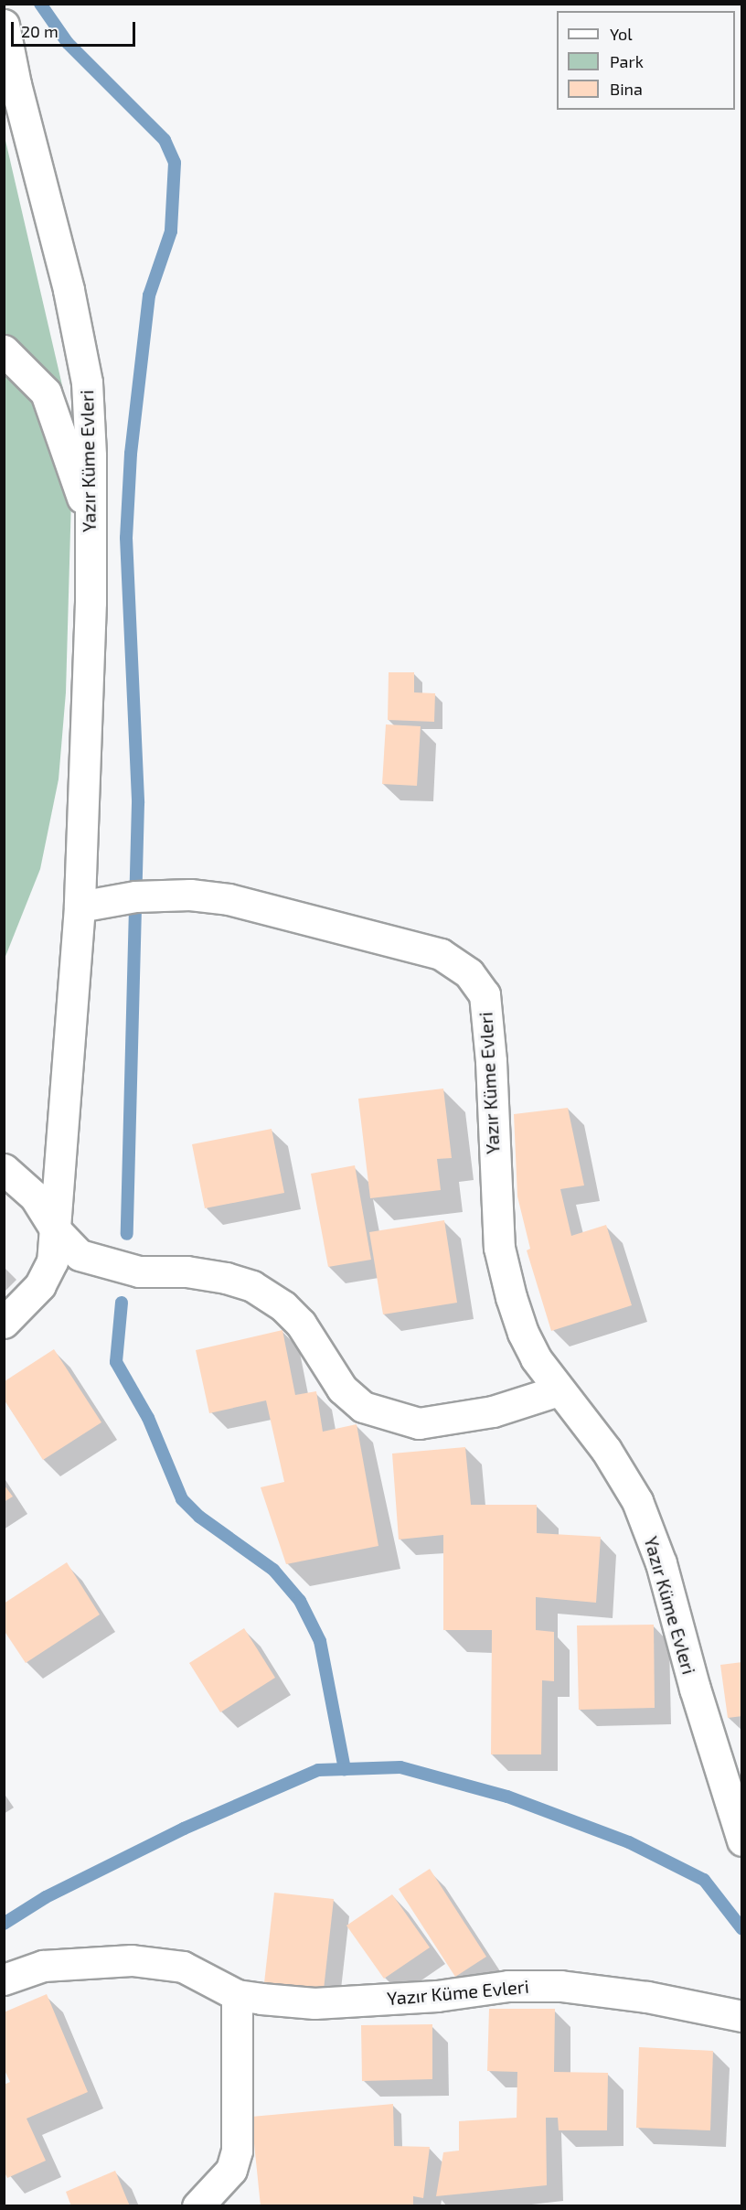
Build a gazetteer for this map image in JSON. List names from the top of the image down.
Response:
{
  "streets": {
    "street": ["Yazır Küme Evleri"]
  },
  "legend": ["Yol", "Park", "Bina"],
  "scale_bar": "20 m"
}
